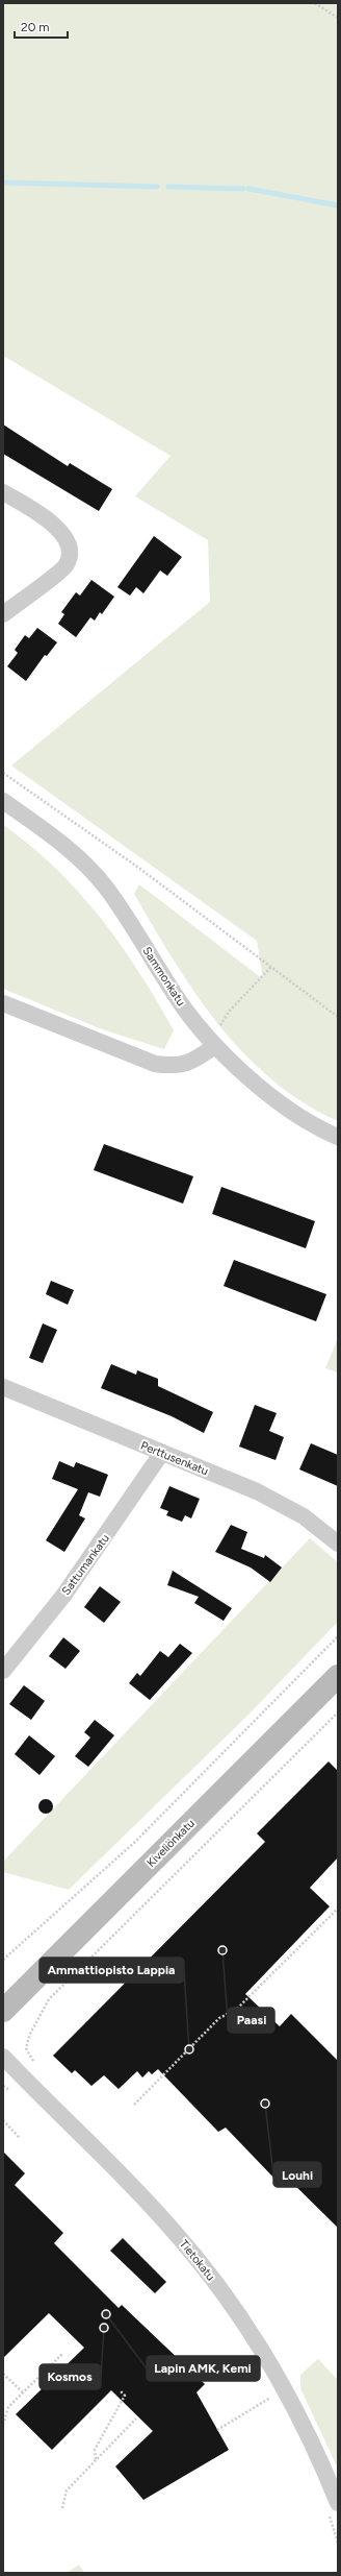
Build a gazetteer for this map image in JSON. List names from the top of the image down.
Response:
{
  "streets": {
    "main road": ["Kiveliönkatu"],
    "street": [
      "Sammonkatu",
      "Perttusenkatu",
      "Sattumankatu",
      "Tietokatu"
    ]
  },
  "crossings": [
    ["Perttusenkatu", "Sattumankatu"]
  ],
  "places": [
    "Paasi",
    "Ammattiopisto Lappia",
    "Louhi",
    "Lapin AMK, Kemi",
    "Kosmos"
  ],
  "scale_bar": "20 m"
}
